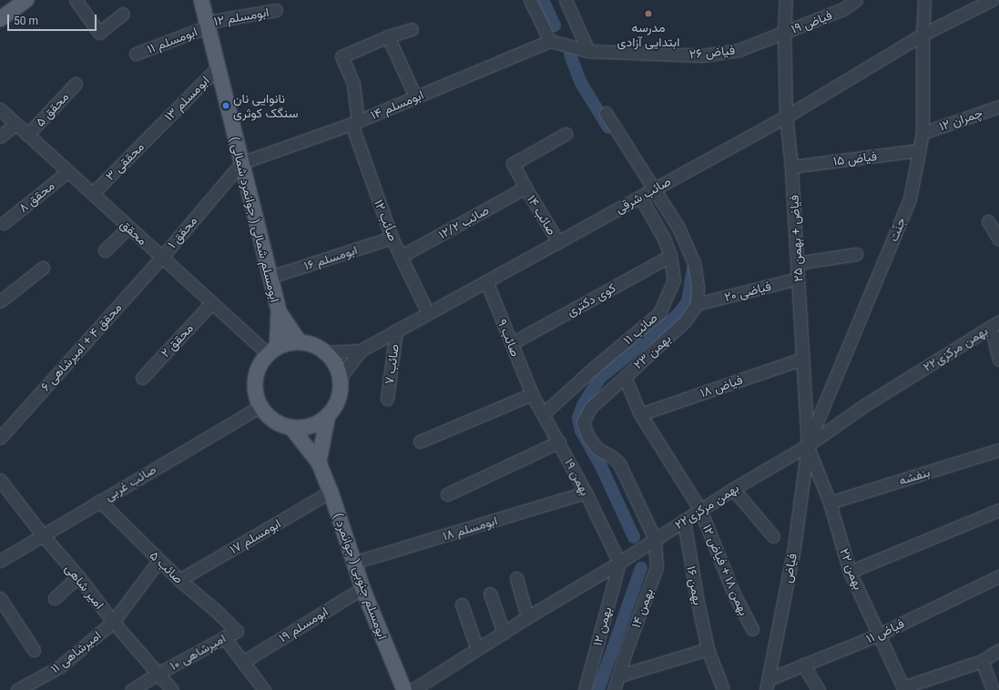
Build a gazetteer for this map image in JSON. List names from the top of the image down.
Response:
{
  "streets": {
    "main road": ["ابومسلم شمالی ( جوانمرد شمالی )", "ابومسلم جنوبی ( جوانمرد )"],
    "street": [
      "ابومسلم ۱۲",
      "فیاض ۱۹",
      "ابومسلم ۱۱",
      "فیاض ۲۶",
      "ابومسلم ۱۳",
      "ابومسلم ۱۴",
      "محقق ۵",
      "چمران ۱۲",
      "فیاض ۱۵",
      "محققی ۳",
      "صائب شرقی",
      "محقق ۸",
      "صائب ۱۴",
      "صأئب ۱۲",
      "صائب ۱۲/۲",
      "جنّت",
      "محقق",
      "محقق ۱",
      "فیاض + بهمن ۲۵",
      "ابومسلم ۱۶",
      "فیاضی ۲۰",
      "کوی دکتری",
      "صائب ۱۱",
      "صائب ۹",
      "محقق ۲",
      "محقق ۴ + امیرشاهی ۶",
      "۲۲بهمن مرکزی",
      "بهمن ۲۳",
      "صائب ۷",
      "فیاض ۱۸",
      "بنفشه",
      "بهمن ۱۹",
      "صائب غربی",
      "ابومسلم ۱۸",
      "ابومسلم ۱۷",
      "صائب ۵",
      "فیاض",
      "بهمن ۲۲",
      "بهمن ۱۸ + فیاض ۱۲",
      "بهمن ۱۶",
      "امیر شاهی",
      "بهمن ۱۴",
      "ابومسلم ۱۹",
      "بهمن ۱۲",
      "فیاض ۱۱",
      "امیرشاهی ۱۱",
      "امیرشاهی ۱۰"
    ]
  },
  "crossings": [
    ["ابومسلم ۱۲", "ابومسلم ۱۱"],
    ["ابومسلم ۱۲", "ابومسلم شمالی ( جوانمرد شمالی )"],
    ["فیاض ۱۹", "فیاض ۲۶"],
    ["فیاض ۱۹", "فیاض + بهمن ۲۵"],
    ["ابومسلم ۱۱", "ابومسلم شمالی ( جوانمرد شمالی )"],
    ["فیاض ۲۶", "ابومسلم ۱۴"],
    ["فیاض ۲۶", "فیاض + بهمن ۲۵"],
    ["ابومسلم ۱۳", "محققی ۳"],
    ["ابومسلم ۱۳", "ابومسلم شمالی ( جوانمرد شمالی )"],
    ["ابومسلم ۱۴", "ابومسلم شمالی ( جوانمرد شمالی )"],
    ["ابومسلم ۱۴", "صأئب ۱۲"],
    ["ابومسلم ۱۴", "محقق ۱"],
    ["محقق ۵", "محقق"],
    ["چمران ۱۲", "جنّت"],
    ["فیاض ۱۵", "جنّت"],
    ["فیاض ۱۵", "فیاض + بهمن ۲۵"],
    ["محققی ۳", "محقق"],
    ["صائب شرقی", "صائب ۱۴"],
    ["صائب شرقی", "صأئب ۱۲"],
    ["صائب شرقی", "جنّت"],
    ["صائب شرقی", "فیاض + بهمن ۲۵"],
    ["صائب شرقی", "صائب ۱۱"],
    ["صائب شرقی", "صائب ۹"],
    ["صائب شرقی", "صائب ۷"],
    ["محقق ۸", "محقق"],
    ["صائب ۱۴", "صائب ۱۲/۲"],
    ["ابومسلم شمالی ( جوانمرد شمالی )", "محقق ۱"],
    ["ابومسلم شمالی ( جوانمرد شمالی )", "ابومسلم ۱۶"],
    ["صأئب ۱۲", "صائب ۱۲/۲"],
    ["صأئب ۱۲", "ابومسلم ۱۶"],
    ["جنّت", "فیاض + بهمن ۲۵"],
    ["جنّت", "۲۲بهمن مرکزی"],
    ["جنّت", "فیاض"],
    ["جنّت", "بهمن ۲۲"],
    ["محقق", "محقق ۱"],
    ["محقق", "محقق ۲"],
    ["محقق", "محقق ۴ + امیرشاهی ۶"],
    ["محقق", "صائب غربی"],
    ["محقق", "ابومسلم جنوبی ( جوانمرد )"],
    ["محقق ۱", "محقق ۴ + امیرشاهی ۶"],
    ["فیاض + بهمن ۲۵", "فیاضی ۲۰"],
    ["فیاض + بهمن ۲۵", "۲۲بهمن مرکزی"],
    ["فیاض + بهمن ۲۵", "فیاض ۱۸"],
    ["فیاض + بهمن ۲۵", "فیاض"],
    ["فیاض + بهمن ۲۵", "بهمن ۲۲"],
    ["فیاضی ۲۰", "بهمن ۲۳"],
    ["کوی دکتری", "صائب ۱۱"],
    ["کوی دکتری", "صائب ۹"],
    ["صائب ۱۱", "بهمن ۱۹"],
    ["صائب ۹", "بهمن ۱۹"],
    ["۲۲بهمن مرکزی", "بهمن ۲۳"],
    ["۲۲بهمن مرکزی", "بهمن ۱۹"],
    ["۲۲بهمن مرکزی", "فیاض"],
    ["۲۲بهمن مرکزی", "بهمن ۲۲"],
    ["۲۲بهمن مرکزی", "بهمن ۱۸ + فیاض ۱۲"],
    ["۲۲بهمن مرکزی", "بهمن ۱۶"],
    ["۲۲بهمن مرکزی", "بهمن ۱۴"],
    ["۲۲بهمن مرکزی", "بهمن ۱۲"],
    ["بهمن ۲۳", "فیاض ۱۸"],
    ["بهمن ۲۳", "بهمن ۱۸ + فیاض ۱۲"],
    ["بنفشه", "بهمن ۲۲"],
    ["بهمن ۱۹", "ابومسلم ۱۸"],
    ["بهمن ۱۹", "بهمن ۱۲"],
    ["صائب غربی", "صائب ۵"],
    ["صائب غربی", "ابومسلم جنوبی ( جوانمرد )"],
    ["صائب غربی", "امیر شاهی"],
    ["ابومسلم ۱۸", "ابومسلم جنوبی ( جوانمرد )"],
    ["ابومسلم ۱۷", "صائب ۵"],
    ["ابومسلم ۱۷", "ابومسلم جنوبی ( جوانمرد )"],
    ["صائب ۵", "امیرشاهی ۱۱"],
    ["صائب ۵", "امیرشاهی ۱۰"],
    ["فیاض", "بهمن ۲۲"],
    ["فیاض", "فیاض ۱۱"],
    ["بهمن ۲۲", "فیاض ۱۱"],
    ["ابومسلم جنوبی ( جوانمرد )", "ابومسلم ۱۹"],
    ["امیر شاهی", "امیرشاهی ۱۱"],
    ["امیر شاهی", "امیرشاهی ۱۰"]
  ],
  "places": ["مدرسه ابتدایی آزادی", "نانوایی نان سنگک کوثری"],
  "scale_bar": "50 m"
}
